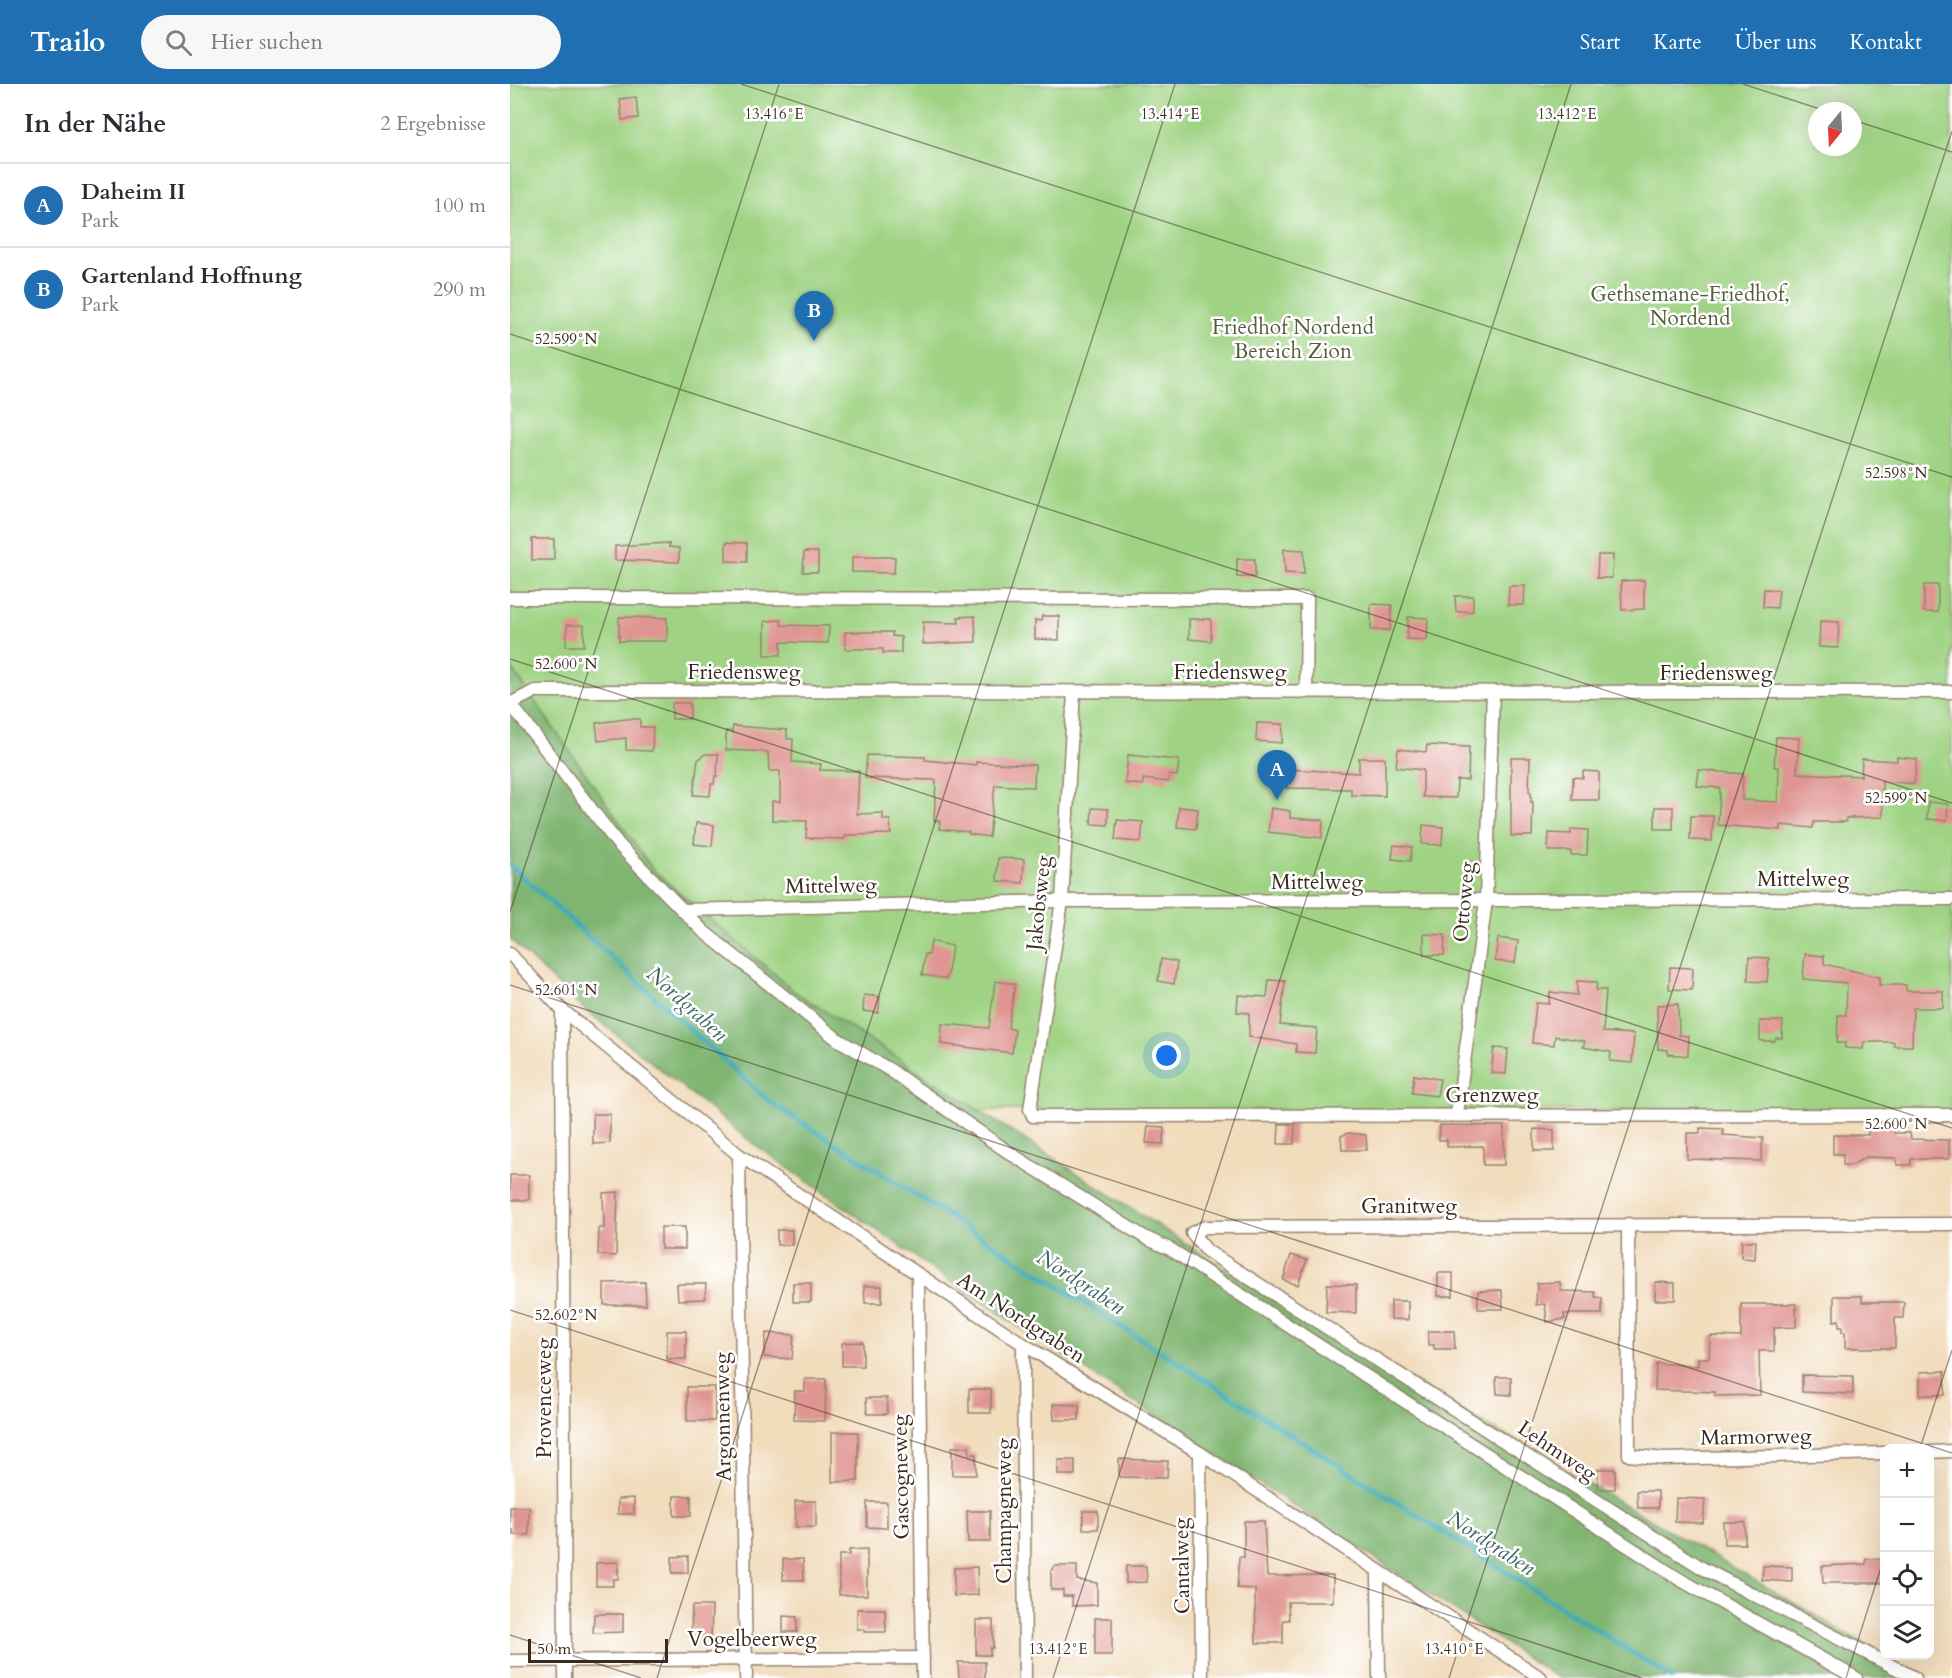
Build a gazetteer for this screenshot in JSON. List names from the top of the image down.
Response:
{
  "streets": {
    "lane": [
      "Friedensweg",
      "Mittelweg",
      "Ottoweg",
      "Jakobsweg",
      "Grenzweg",
      "Granitweg",
      "Am Nordgraben",
      "Provenceweg",
      "Argonnenweg",
      "Marmorweg",
      "Lehmweg",
      "Gascogneweg",
      "Champagneweg",
      "Cantalweg",
      "Vogelbeerweg"
    ]
  },
  "crossings": [
    ["Friedensweg", "Ottoweg"],
    ["Friedensweg", "Jakobsweg"],
    ["Mittelweg", "Ottoweg"],
    ["Mittelweg", "Jakobsweg"],
    ["Ottoweg", "Grenzweg"],
    ["Jakobsweg", "Grenzweg"],
    ["Granitweg", "Marmorweg"],
    ["Granitweg", "Lehmweg"],
    ["Am Nordgraben", "Provenceweg"],
    ["Am Nordgraben", "Argonnenweg"],
    ["Am Nordgraben", "Gascogneweg"],
    ["Am Nordgraben", "Champagneweg"],
    ["Am Nordgraben", "Cantalweg"],
    ["Provenceweg", "Vogelbeerweg"],
    ["Argonnenweg", "Vogelbeerweg"],
    ["Gascogneweg", "Vogelbeerweg"]
  ],
  "water": ["Nordgraben"],
  "parks": ["Gethsemane-Friedhof, Nordend", "Friedhof Nordend Bereich Zion"],
  "scale_bar": "50 m",
  "north": "bottom",
  "page": {
    "header": "Trailo",
    "search": "Hier suchen",
    "nav": [
      "Start",
      "Karte",
      "Über uns",
      "Kontakt"
    ],
    "heading": ["In der Nähe", "2 Ergebnisse"],
    "list": [
      {
        "mark": "A",
        "name": "Daheim II",
        "note": "Park",
        "value": "100 m"
      },
      {
        "mark": "B",
        "name": "Gartenland Hoffnung",
        "note": "Park",
        "value": "290 m"
      }
    ],
    "pins": ["B", "A"],
    "map_buttons": ["+", "−"],
    "scale": "50 m"
  },
  "coordinates": [
    "13.416°E",
    "13.414°E",
    "13.412°E",
    "52.599°N",
    "52.598°N",
    "52.600°N",
    "52.601°N",
    "52.602°N",
    "13.410°E"
  ]
}
